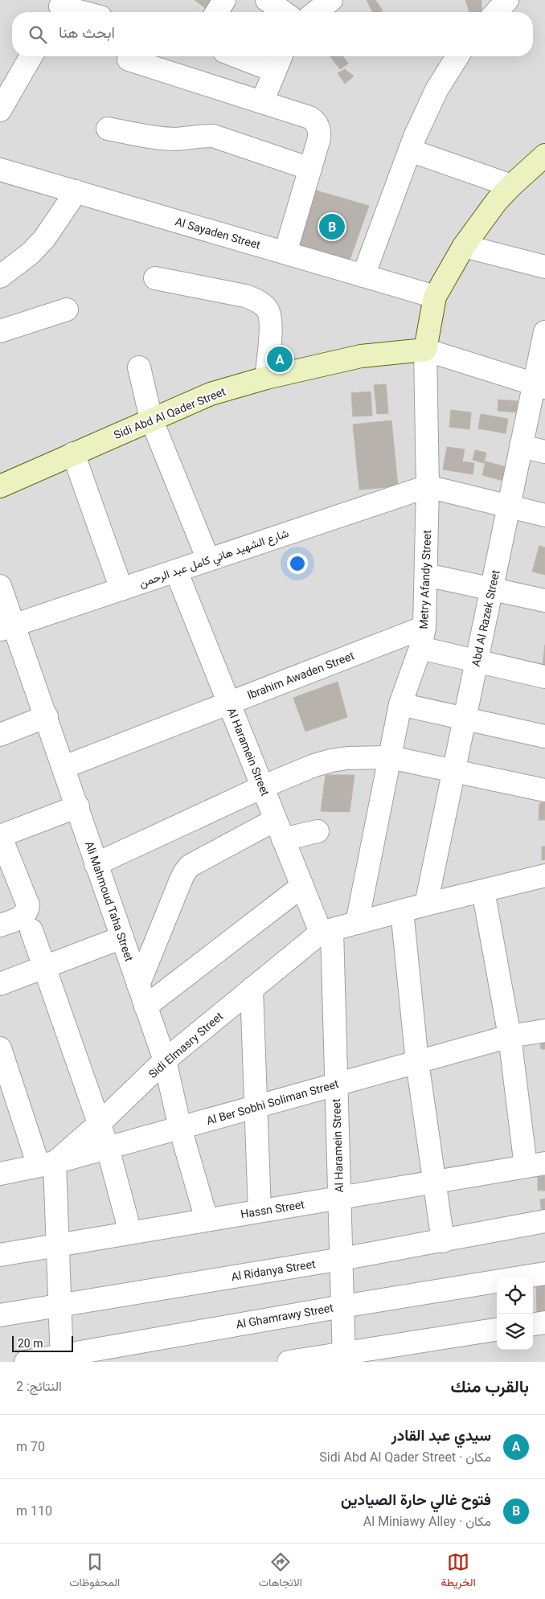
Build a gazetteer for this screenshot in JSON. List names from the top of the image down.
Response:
{
  "streets": {
    "street": [
      "Al Sayaden Street",
      "Sidi Abd Al Qader Street",
      "شارع الشهيد هاني كامل عبد الرحمن",
      "Metry Afandy Street",
      "Abd Al Razek Street",
      "Ibrahim Awaden Street",
      "Al Haramein Street",
      "Ali Mahmoud Taha Street",
      "Sidi Elmasry Street",
      "Al Ber Sobhi Soliman Street",
      "Hassn Street",
      "Al Ridanya Street",
      "Al Ghamrawy Street"
    ]
  },
  "crossings": [
    ["Sidi Abd Al Qader Street", "Metry Afandy Street"],
    ["شارع الشهيد هاني كامل عبد الرحمن", "Metry Afandy Street"],
    ["شارع الشهيد هاني كامل عبد الرحمن", "Al Haramein Street"],
    ["شارع الشهيد هاني كامل عبد الرحمن", "Ali Mahmoud Taha Street"],
    ["Metry Afandy Street", "Ibrahim Awaden Street"],
    ["Ibrahim Awaden Street", "Al Haramein Street"],
    ["Ibrahim Awaden Street", "Ali Mahmoud Taha Street"],
    ["Al Haramein Street", "Sidi Elmasry Street"],
    ["Al Haramein Street", "Al Ber Sobhi Soliman Street"],
    ["Al Haramein Street", "Hassn Street"],
    ["Al Haramein Street", "Al Ridanya Street"],
    ["Al Haramein Street", "Al Ghamrawy Street"],
    ["Ali Mahmoud Taha Street", "Sidi Elmasry Street"],
    ["Ali Mahmoud Taha Street", "Al Ber Sobhi Soliman Street"],
    ["Ali Mahmoud Taha Street", "Hassn Street"],
    ["Sidi Elmasry Street", "Al Ber Sobhi Soliman Street"]
  ],
  "scale_bar": "20 m",
  "page": {
    "search": "ابحث هنا",
    "pins": ["B", "A"],
    "scale": "20 m",
    "heading": ["بالقرب منك", "النتائج: 2"],
    "list": [
      {
        "mark": "A",
        "name": "سيدي عبد القادر",
        "note": "مكان · Sidi Abd Al Qader Street",
        "value": "70 m"
      },
      {
        "mark": "B",
        "name": "فتوح غالي حارة الصيادين",
        "note": "مكان · Al Miniawy Alley",
        "value": "110 m"
      }
    ],
    "nav": ["الخريطة", "الاتجاهات", "المحفوظات"]
  }
}
